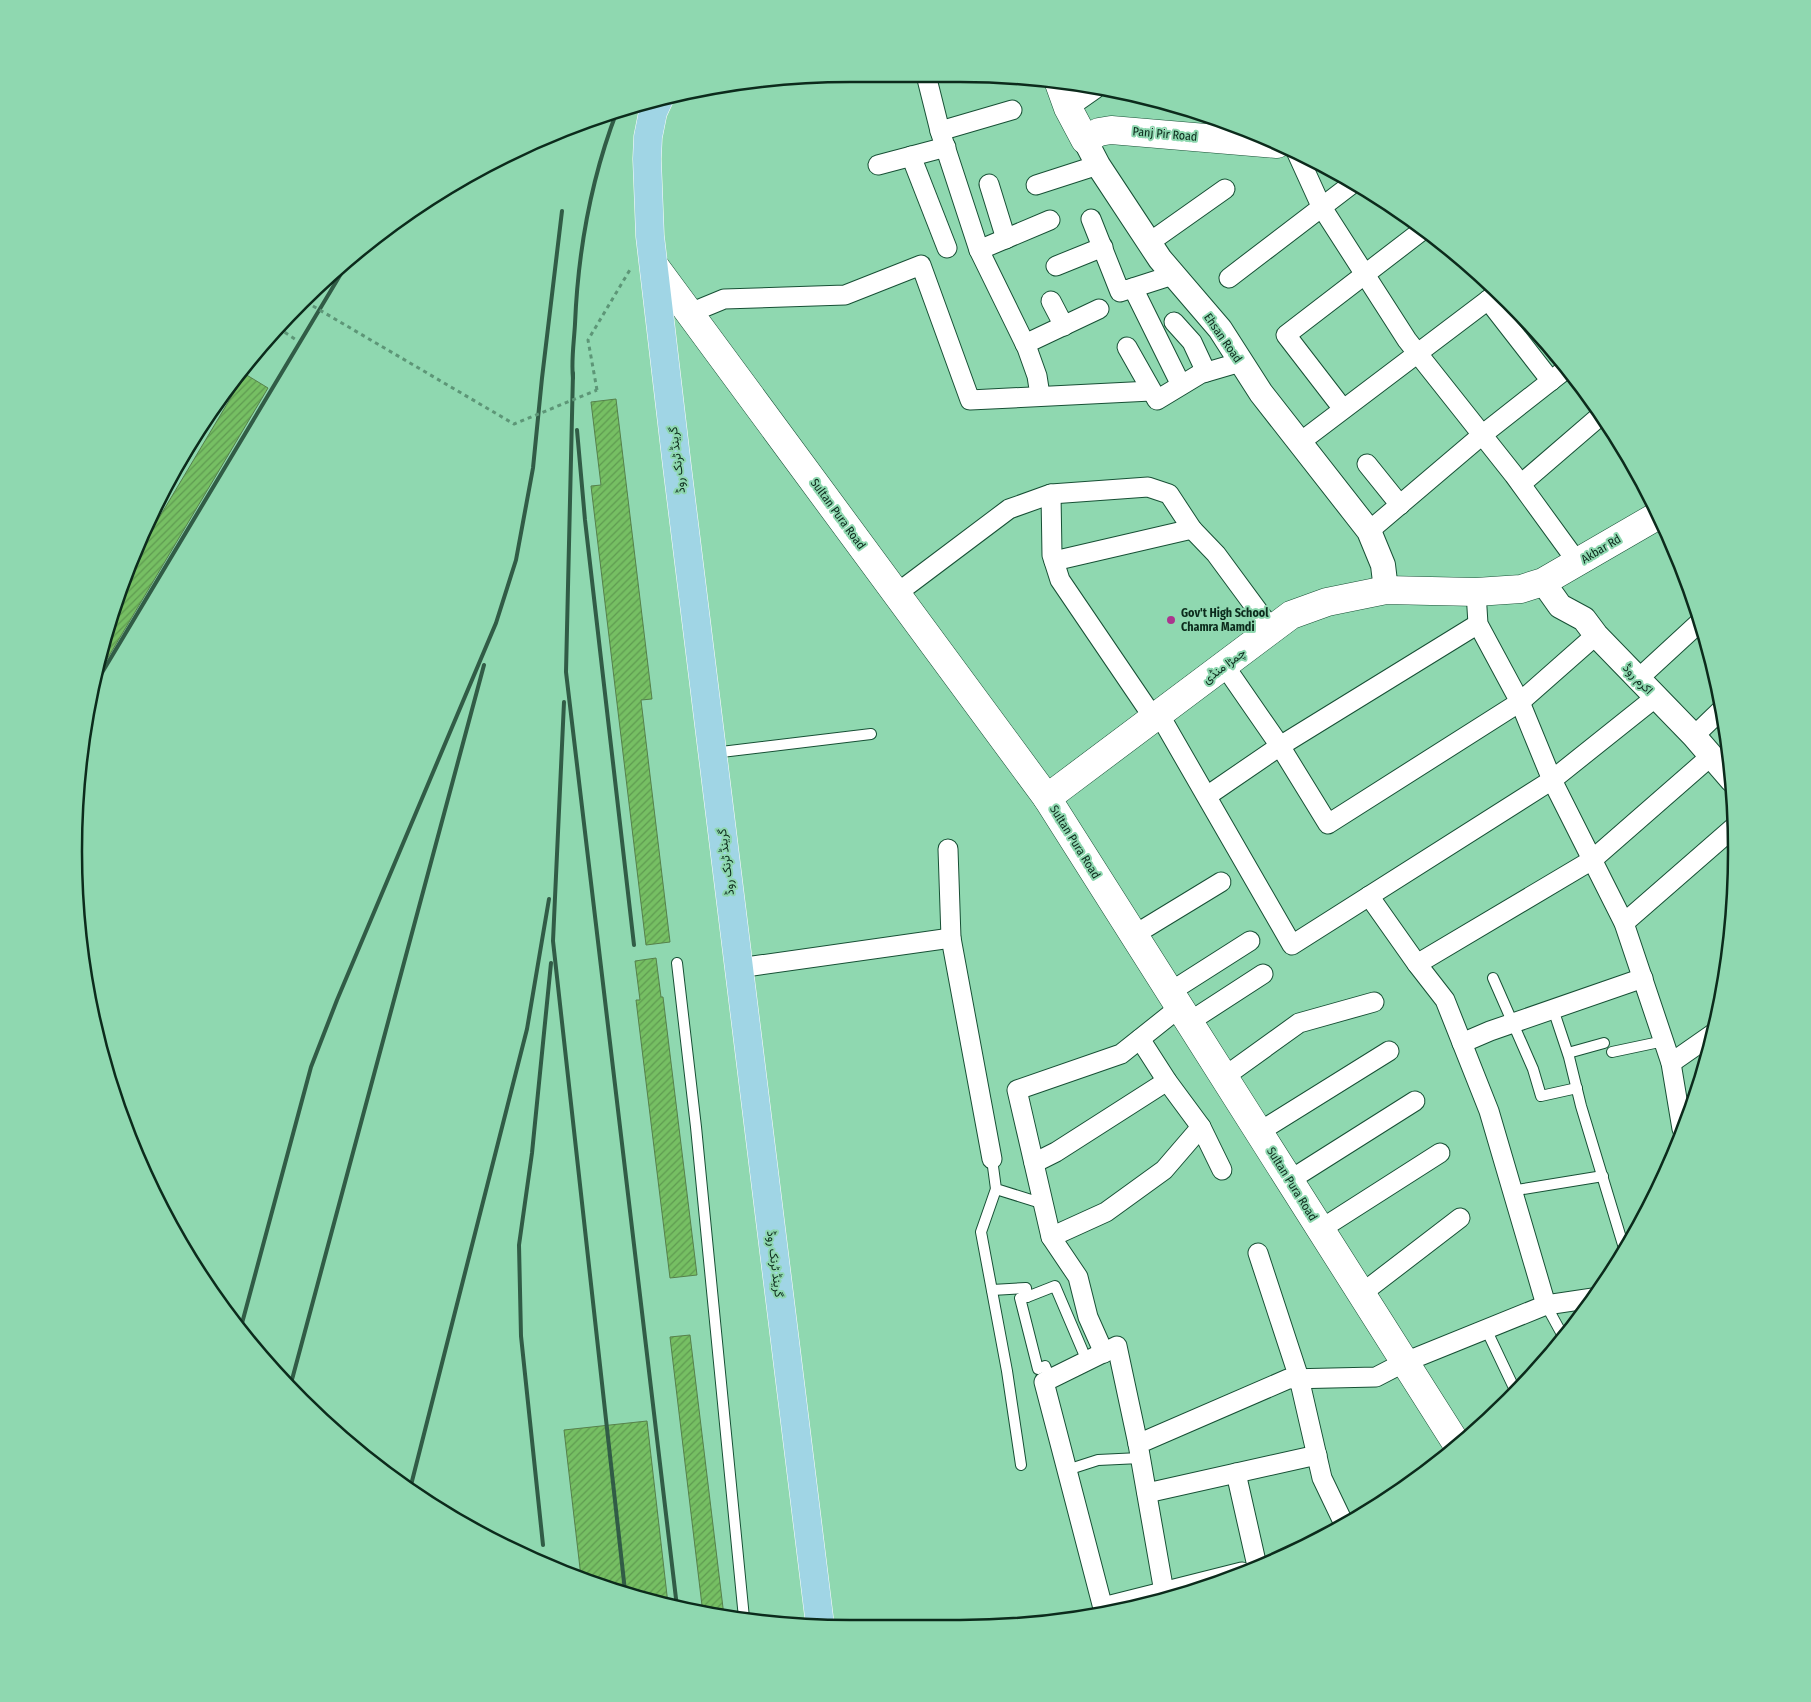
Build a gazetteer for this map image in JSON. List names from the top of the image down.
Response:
{
  "streets": {
    "main road": [
      "Panj Pir Road",
      "Ehsan Road",
      "گرینڈ ٹرنک روڈ",
      "Sultan Pura Road",
      "Akbar Rd",
      "چمڑا منڈی"
    ],
    "street": ["اکرم روڈ"]
  },
  "crossings": [
    ["Panj Pir Road", "Ehsan Road"],
    ["Ehsan Road", "چمڑا منڈی"],
    ["گرینڈ ٹرنک روڈ", "Sultan Pura Road"],
    ["Sultan Pura Road", "چمڑا منڈی"],
    ["Akbar Rd", "چمڑا منڈی"],
    ["Akbar Rd", "اکرم روڈ"],
    ["چمڑا منڈی", "اکرم روڈ"]
  ],
  "places": ["Gov't High School Chamra Mamdi"]
}
